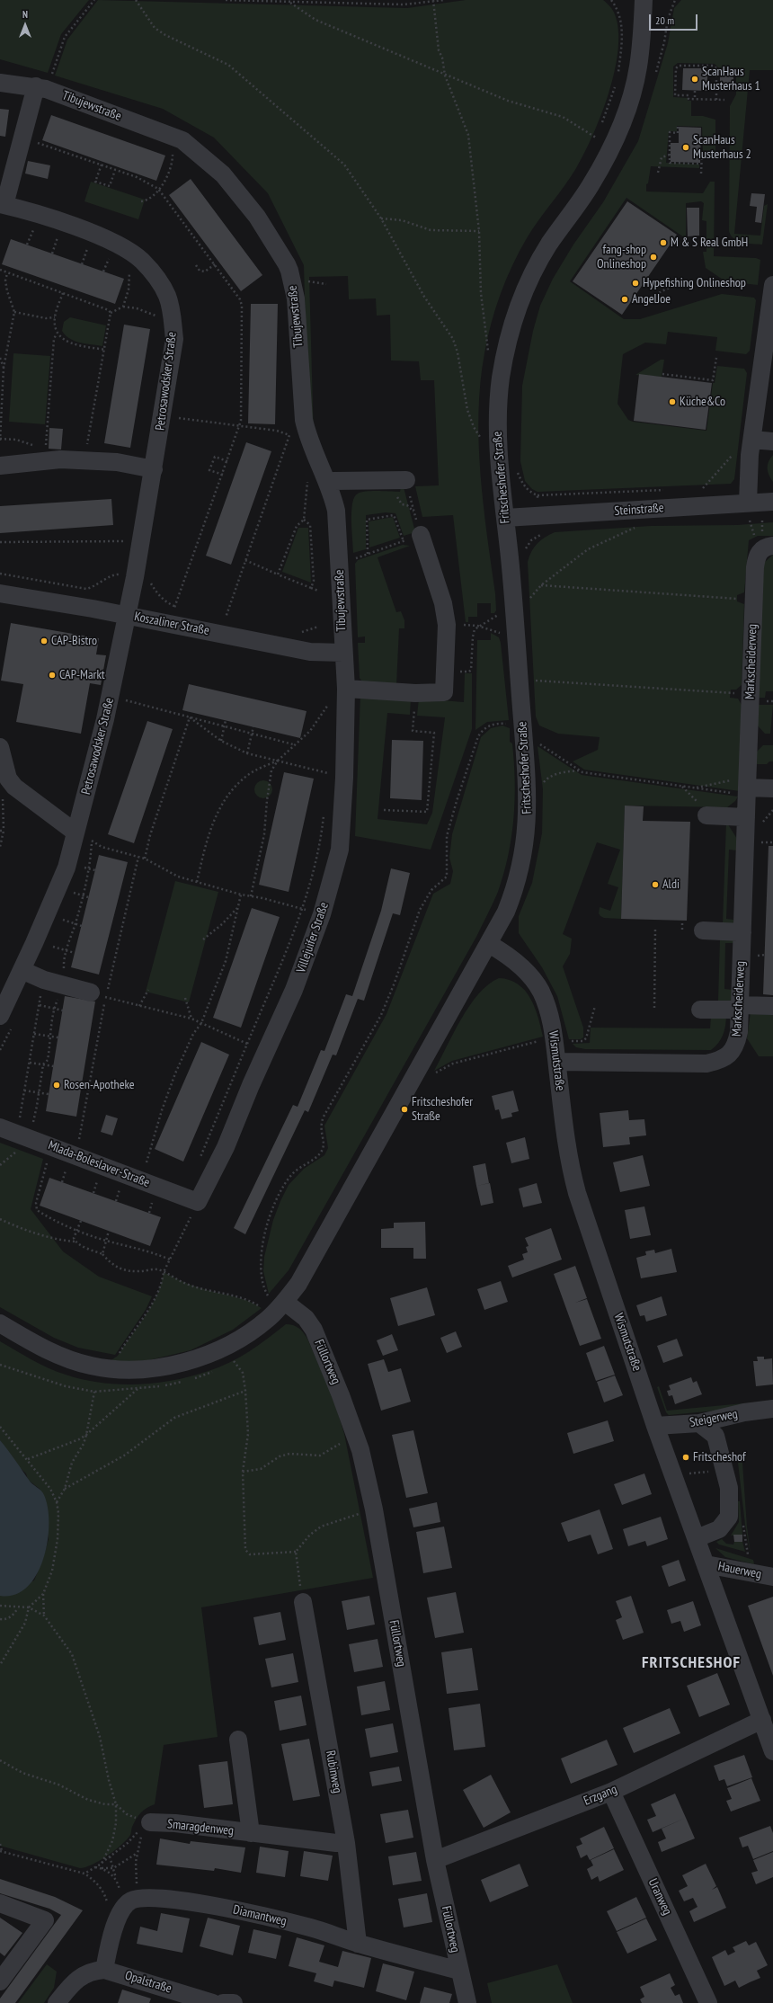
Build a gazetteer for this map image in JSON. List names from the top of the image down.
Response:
{
  "streets": {
    "street": [
      "Tibujewstraße",
      "Petrosawodsker Straße",
      "Fritscheshofer Straße",
      "Steinstraße",
      "Koszaliner Straße",
      "Markscheiderweg",
      "Villejuifer Straße",
      "Wismutstraße",
      "Mlada-Boleslaver-Straße",
      "Füllortweg",
      "Steigerweg",
      "Hauerweg",
      "Rubinweg",
      "Erzgang",
      "Smaragdenweg",
      "Uranweg",
      "Diamantweg",
      "Opalstraße"
    ]
  },
  "crossings": [
    ["Tibujewstraße", "Koszaliner Straße"],
    ["Tibujewstraße", "Villejuifer Straße"],
    ["Petrosawodsker Straße", "Koszaliner Straße"],
    ["Fritscheshofer Straße", "Steinstraße"],
    ["Fritscheshofer Straße", "Wismutstraße"],
    ["Fritscheshofer Straße", "Füllortweg"],
    ["Koszaliner Straße", "Villejuifer Straße"],
    ["Markscheiderweg", "Wismutstraße"],
    ["Villejuifer Straße", "Mlada-Boleslaver-Straße"],
    ["Wismutstraße", "Steigerweg"],
    ["Wismutstraße", "Hauerweg"],
    ["Wismutstraße", "Erzgang"],
    ["Füllortweg", "Erzgang"],
    ["Füllortweg", "Diamantweg"],
    ["Rubinweg", "Smaragdenweg"],
    ["Rubinweg", "Diamantweg"],
    ["Erzgang", "Uranweg"]
  ],
  "districts": ["FRITSCHESHOF"],
  "places": [
    "ScanHaus Musterhaus 1",
    "ScanHaus Musterhaus 2",
    "M & S Real GmbH",
    "fang-shop Onlineshop",
    "Hypefishing Onlineshop",
    "AngelJoe",
    "Küche&Co",
    "CAP-Bistro",
    "CAP-Markt",
    "Aldi",
    "Rosen-Apotheke",
    "Fritscheshofer Straße",
    "Fritscheshof"
  ],
  "scale_bar": "20 m",
  "north": "top"
}
